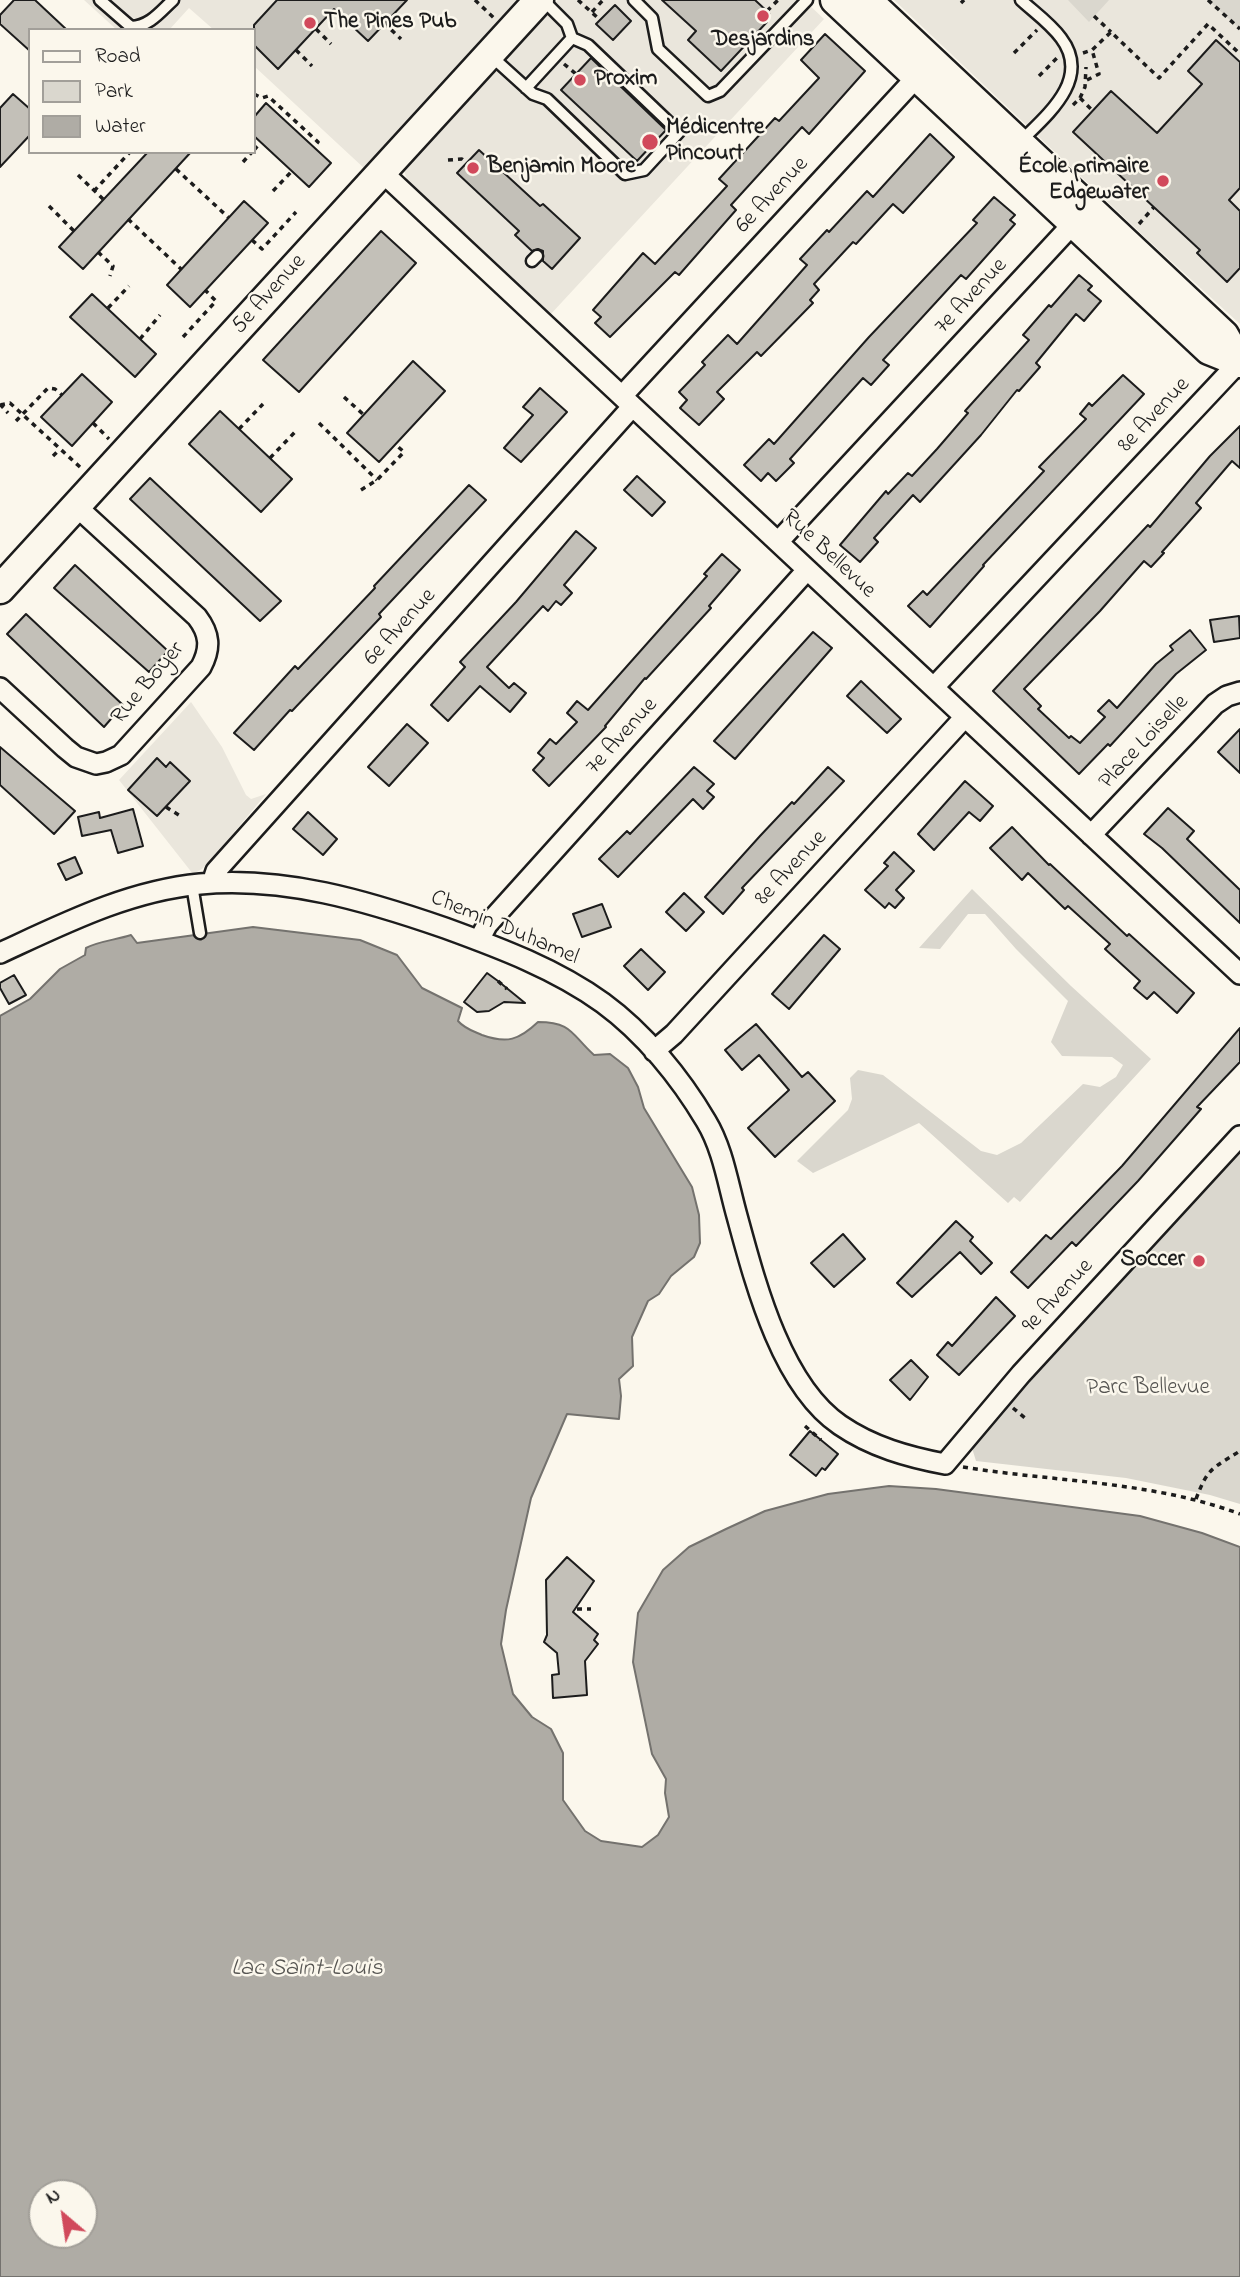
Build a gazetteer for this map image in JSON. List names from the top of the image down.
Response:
{
  "streets": {
    "street": [
      "6e Avenue",
      "5e Avenue",
      "7e Avenue",
      "8e Avenue",
      "Rue Bellevue",
      "Rue Boyer",
      "Place Loiselle",
      "Chemin Duhamel",
      "9e Avenue"
    ]
  },
  "crossings": [
    ["6e Avenue", "Rue Bellevue"],
    ["6e Avenue", "Chemin Duhamel"],
    ["5e Avenue", "Rue Bellevue"],
    ["5e Avenue", "Rue Boyer"],
    ["7e Avenue", "Rue Bellevue"],
    ["7e Avenue", "Chemin Duhamel"],
    ["8e Avenue", "Rue Bellevue"],
    ["8e Avenue", "Chemin Duhamel"],
    ["Rue Bellevue", "Place Loiselle"],
    ["Chemin Duhamel", "9e Avenue"]
  ],
  "water": ["Lac Saint-Louis"],
  "parks": ["Parc Bellevue"],
  "places": [
    "Desjardins",
    "The Pines Pub",
    "Proxim",
    "Médicentre Pincourt",
    "Benjamin Moore",
    "École primaire Edgewater",
    "Soccer"
  ],
  "legend": ["Road", "Park", "Water"],
  "north": "top left"
}
